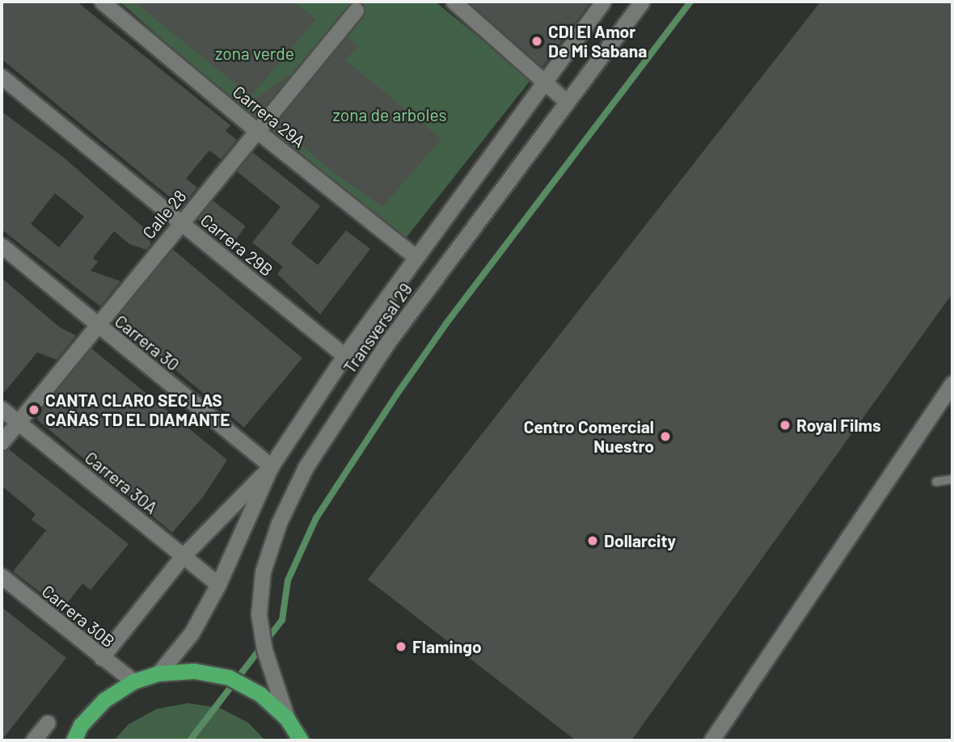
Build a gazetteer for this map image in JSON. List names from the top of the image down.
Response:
{
  "streets": {
    "street": [
      "Carrera 29A",
      "Calle 28",
      "Carrera 29B",
      "Transversal 29",
      "Carrera 30",
      "Carrera 30A",
      "Carrera 30B"
    ]
  },
  "crossings": [
    ["Carrera 29A", "Calle 28"],
    ["Carrera 29A", "Transversal 29"],
    ["Calle 28", "Carrera 29B"],
    ["Calle 28", "Carrera 30"],
    ["Calle 28", "Carrera 30A"],
    ["Carrera 29B", "Transversal 29"],
    ["Transversal 29", "Carrera 30"],
    ["Transversal 29", "Carrera 30A"]
  ],
  "parks": ["zona verde", "zona de arboles"],
  "places": [
    "CDI El Amor De Mi Sabana",
    "CANTA CLARO SEC LAS CAÑAS TD EL DIAMANTE",
    "Royal Films",
    "Centro Comercial Nuestro",
    "Dollarcity",
    "Flamingo"
  ]
}
